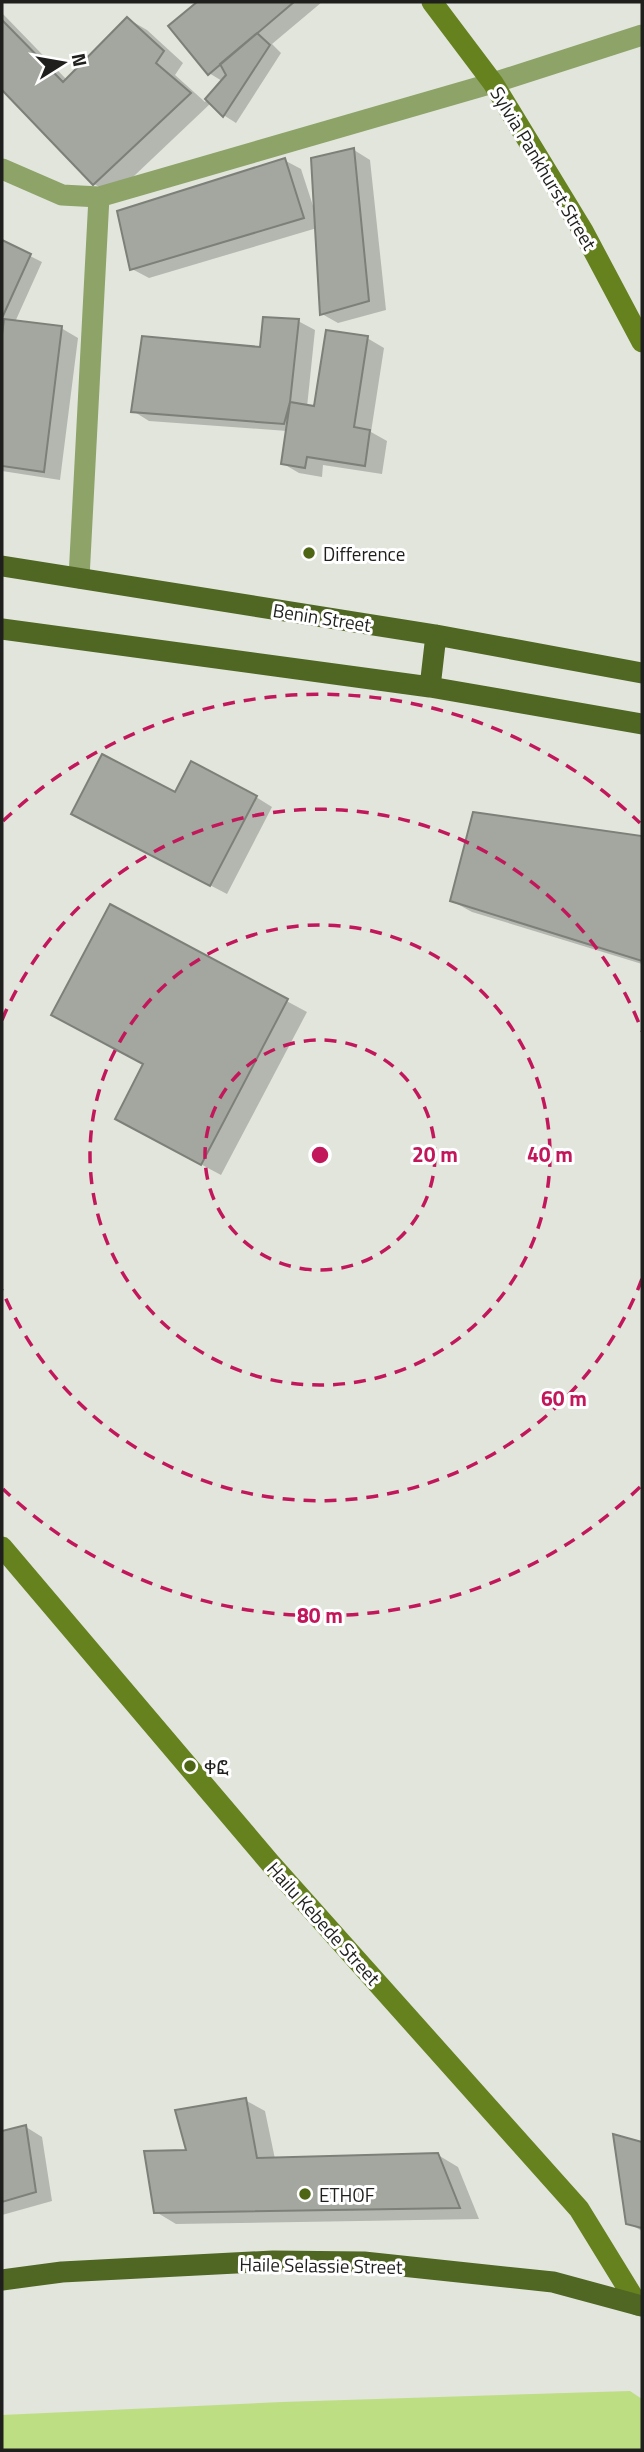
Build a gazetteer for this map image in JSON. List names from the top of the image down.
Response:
{
  "streets": {
    "main road": [
      "Sylvia Pankhurst Street",
      "Benin Street",
      "Hailu Kebede Street",
      "Haile Selassie Street"
    ]
  },
  "crossings": [
    ["Hailu Kebede Street", "Haile Selassie Street"]
  ],
  "places": ["Difference", "ቀፎ", "ETHOF"],
  "north": "right",
  "rings": [
    "20 m",
    "40 m",
    "60 m",
    "80 m"
  ]
}
